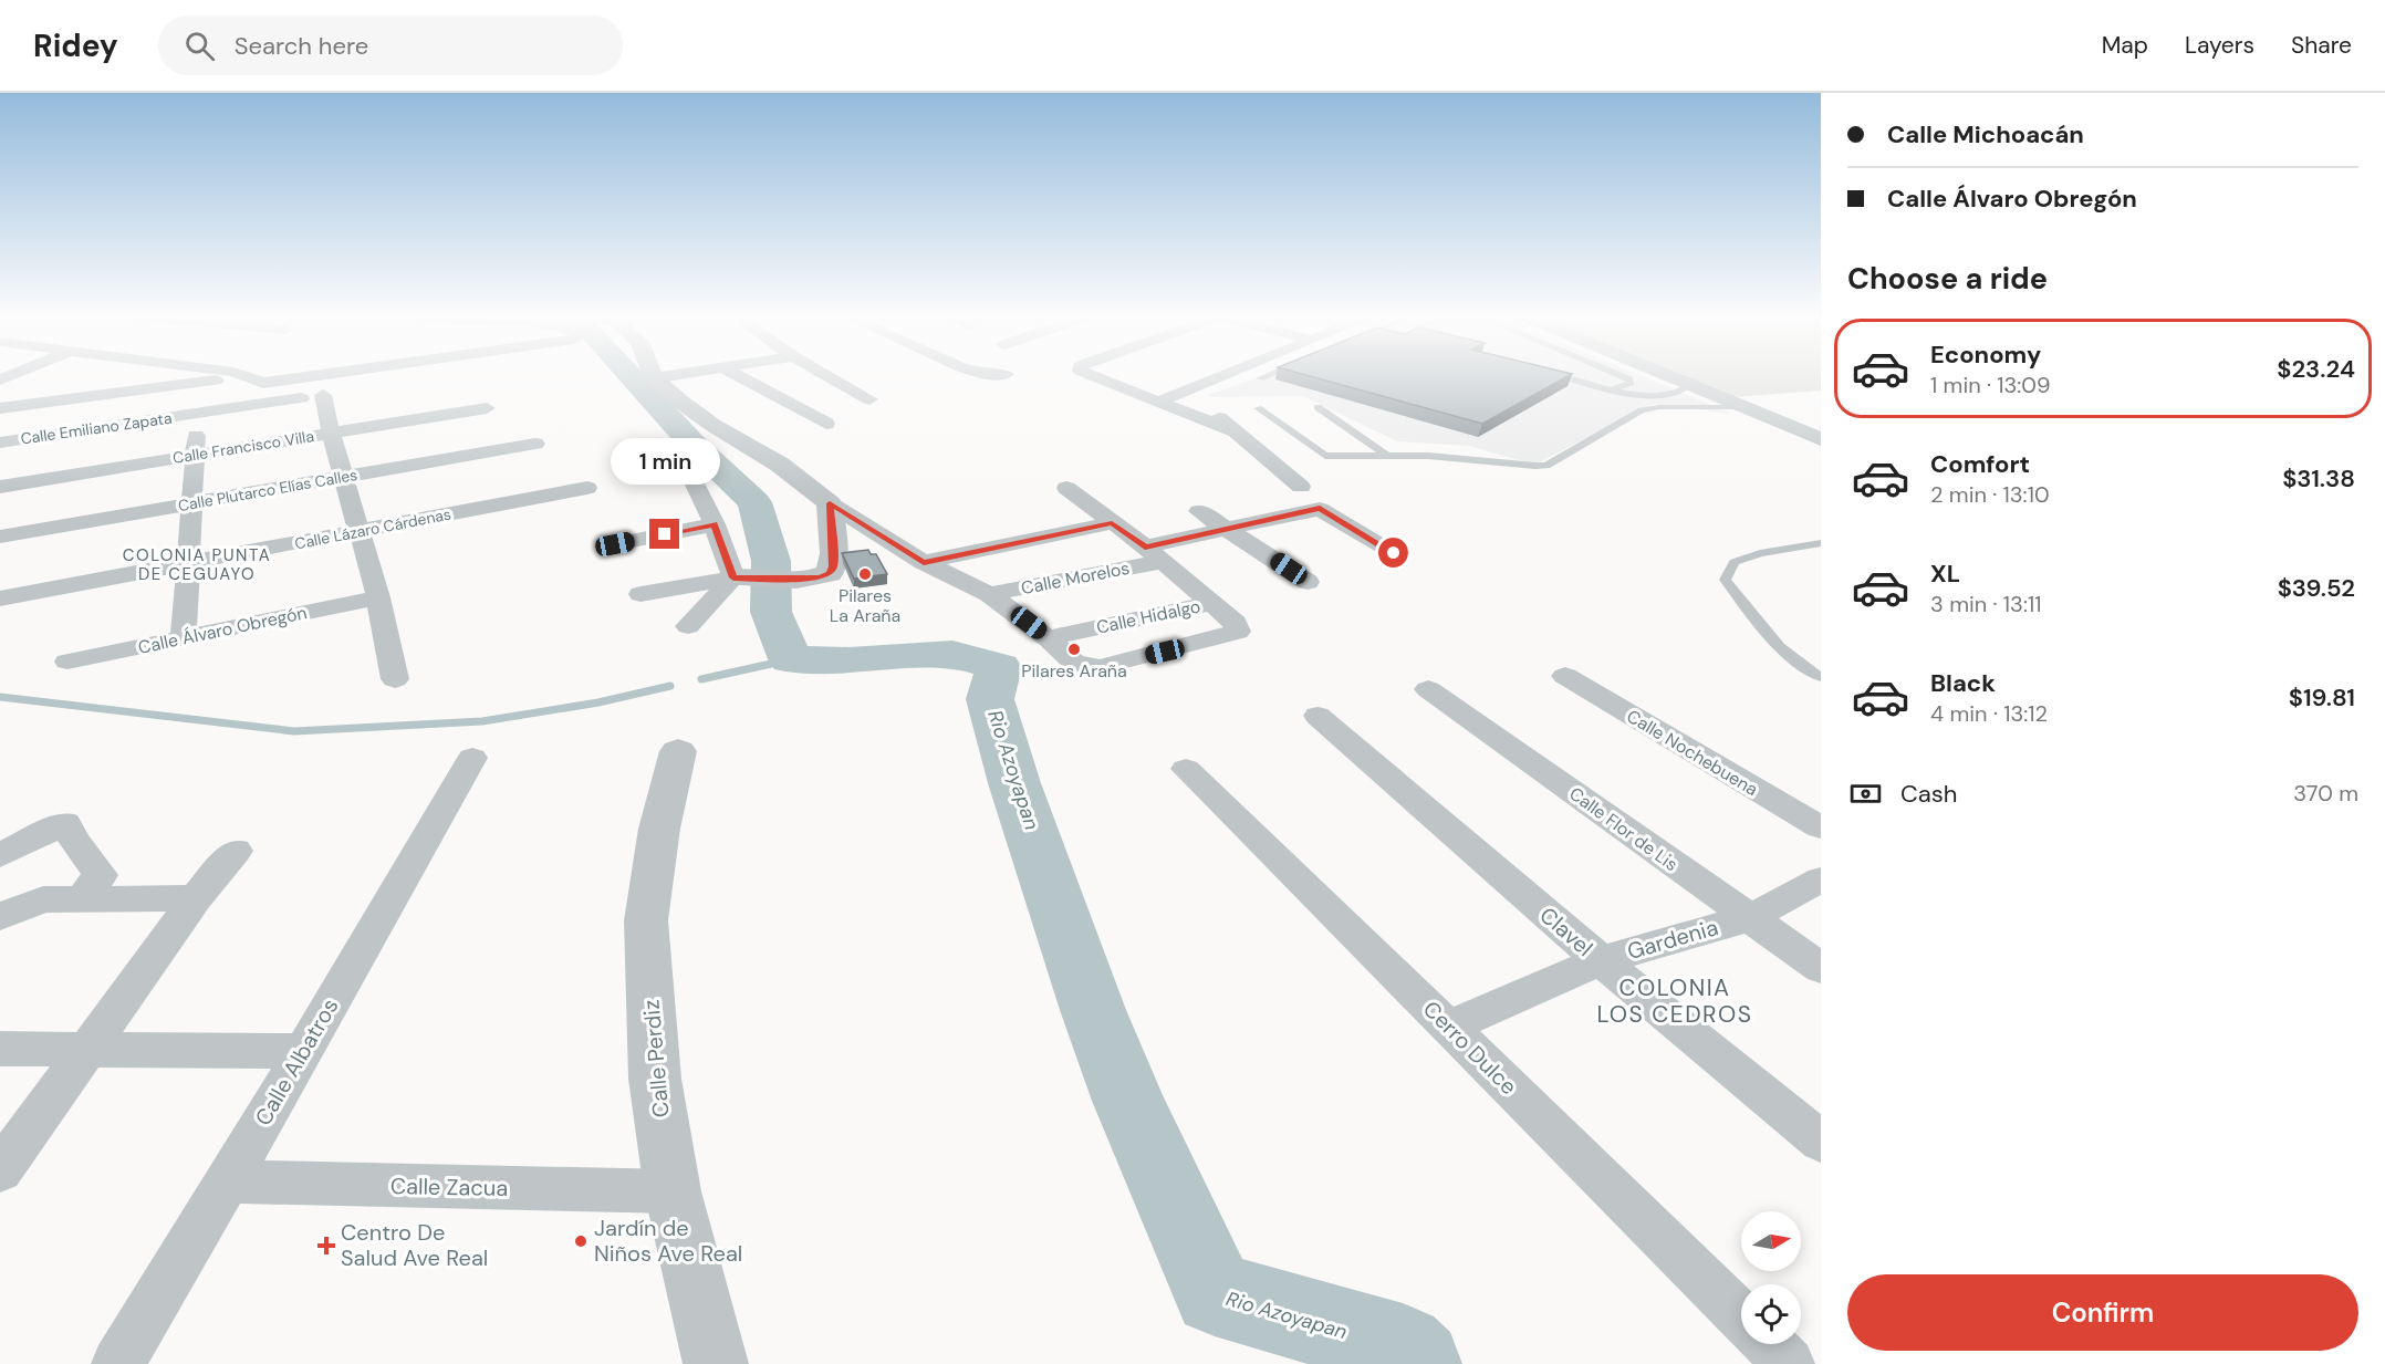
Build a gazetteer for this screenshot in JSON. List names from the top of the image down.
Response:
{
  "streets": {
    "street": [
      "Calle Emiliano Zapata",
      "Calle Francisco Villa",
      "Calle Plutarco Elías Calles",
      "Calle Lázaro Cárdenas",
      "Calle Morelos",
      "Calle Hidalgo",
      "Calle Álvaro Obregón",
      "Calle Nochebuena",
      "Calle Flor de Lis",
      "Clavel",
      "Gardenia",
      "Cerro Dulce",
      "Calle Perdiz",
      "Calle Albatros",
      "Calle Zacua"
    ]
  },
  "crossings": [
    ["Calle Emiliano Zapata", "Calle Francisco Villa"],
    ["Calle Flor de Lis", "Gardenia"],
    ["Clavel", "Gardenia"],
    ["Gardenia", "Cerro Dulce"],
    ["Calle Perdiz", "Calle Zacua"],
    ["Calle Albatros", "Calle Zacua"]
  ],
  "districts": ["COLONIA PUNTA DE CEGUAYO", "COLONIA LOS CEDROS"],
  "water": ["Rio Azoyapan"],
  "places": {
    "other": ["Pilares La Araña", "Pilares Araña", "Jardín de Niños Ave Real"],
    "health": ["Centro De Salud Ave Real"]
  },
  "north": "right",
  "page": {
    "header": "Ridey",
    "search": "Search here",
    "nav": ["Map", "Layers", "Share"],
    "banner": ["Calle Michoacán", "Calle Álvaro Obregón"],
    "heading": "Choose a ride",
    "list": [
      {
        "name": "Economy",
        "note": "1 min · 13:09",
        "value": "$23.24"
      },
      {
        "name": "Comfort",
        "note": "2 min · 13:10",
        "value": "$31.38"
      },
      {
        "name": "XL",
        "note": "3 min · 13:11",
        "value": "$39.52"
      },
      {
        "name": "Black",
        "note": "4 min · 13:12",
        "value": "$19.81"
      }
    ],
    "bubble": "1 min",
    "pay": ["Cash", "370 m"],
    "buttons": "Confirm"
  }
}
